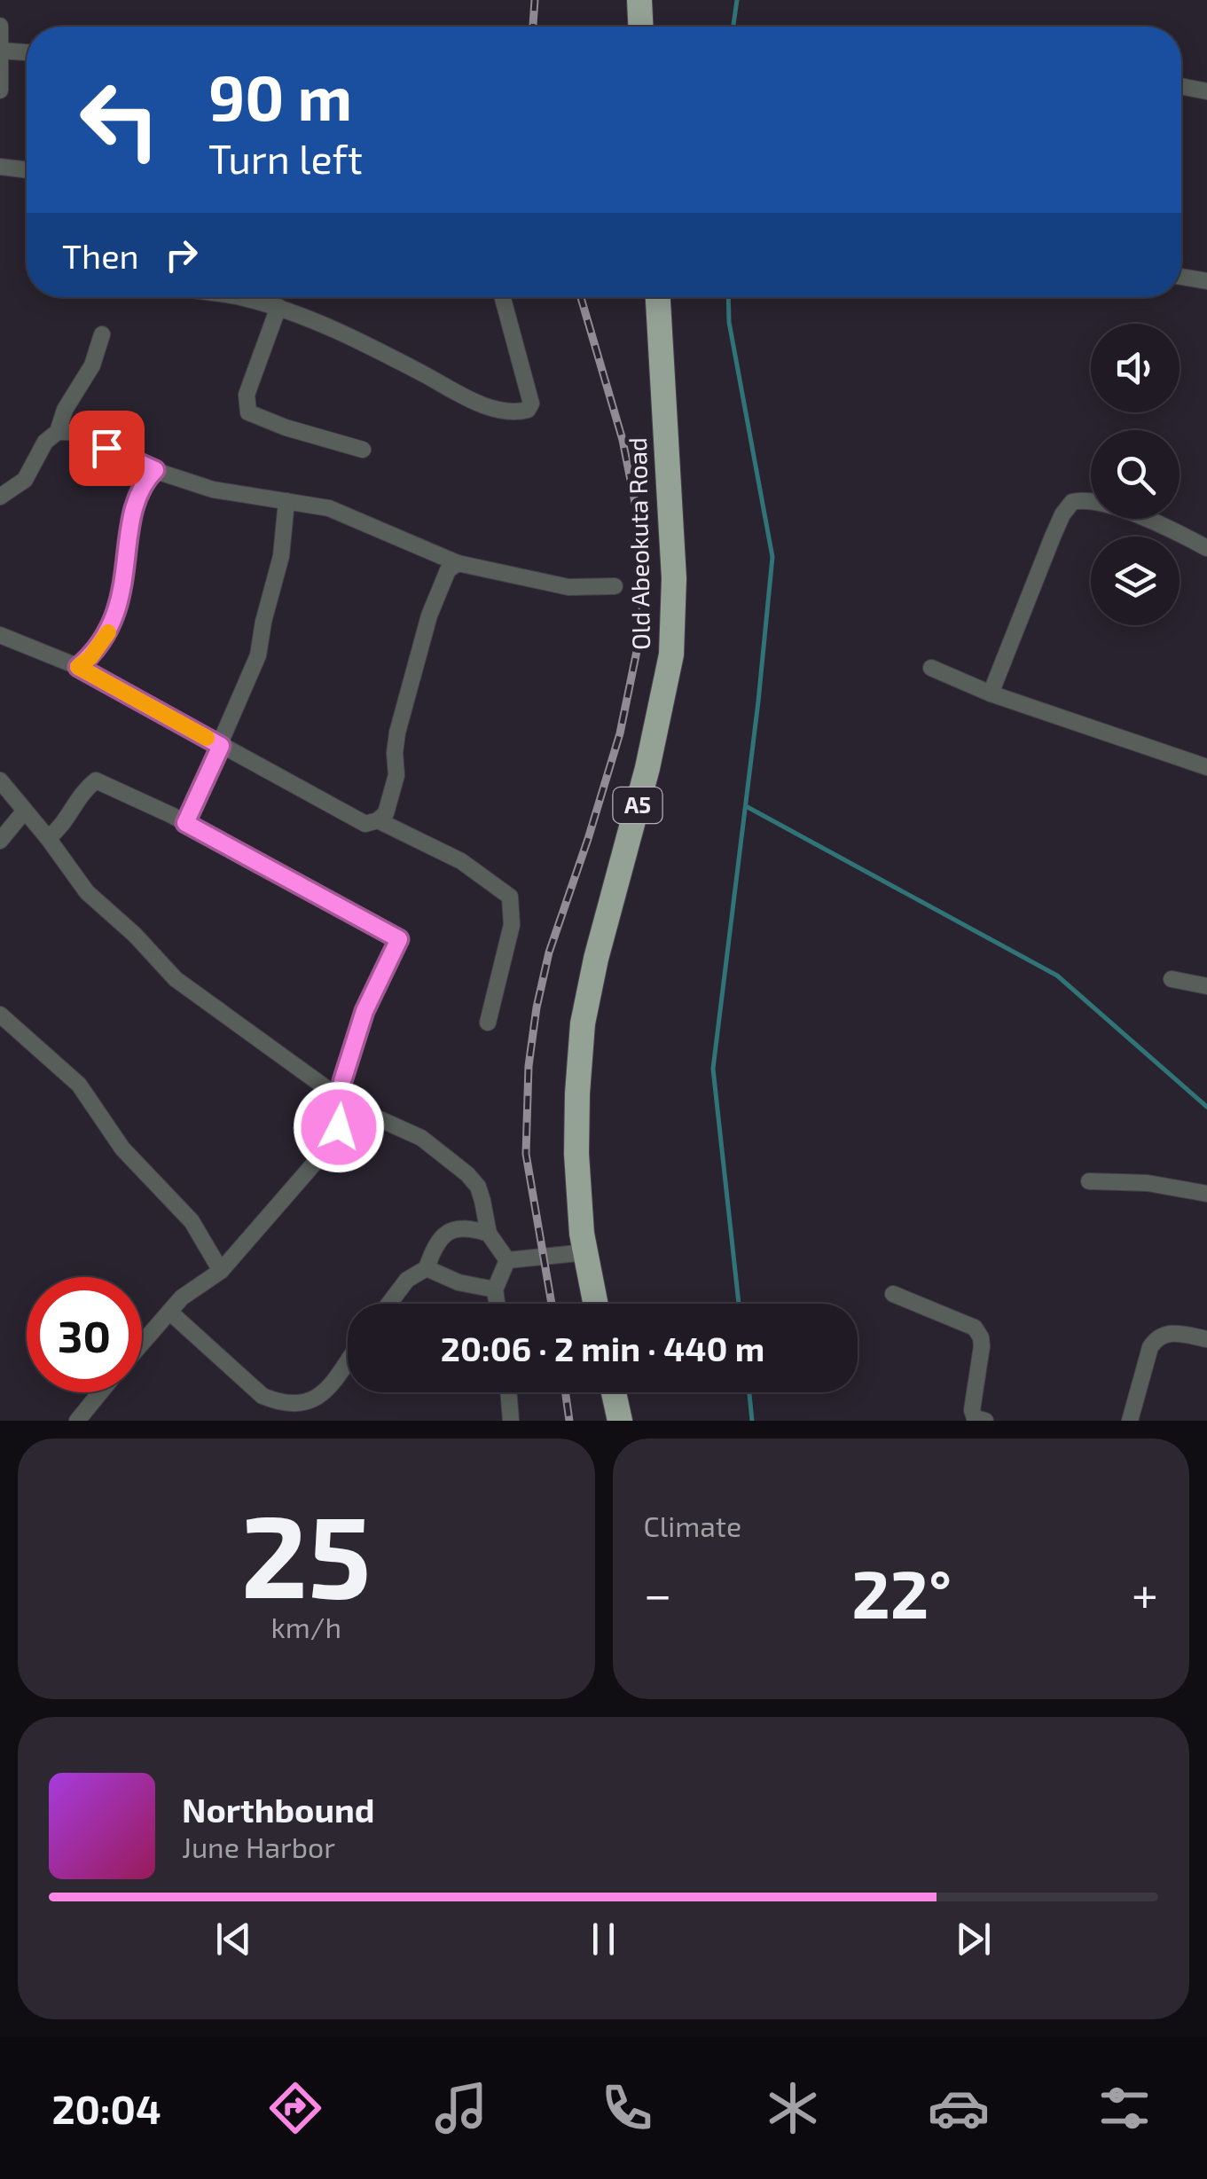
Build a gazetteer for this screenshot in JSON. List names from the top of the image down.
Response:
{
  "streets": {
    "highway": ["Old Abeokuta Road", "A5"]
  },
  "page": {
    "turn": ["90 m", "Turn left"],
    "then": "Then",
    "limit": "30",
    "trip": "20:06 · 2 min · 440 m",
    "tile": [
      ["25", "km/h"],
      "Climate"
    ],
    "heat": ["−", "22°", "+"],
    "song": ["Northbound", "June Harbor"],
    "tabs": "20:04"
  }
}
